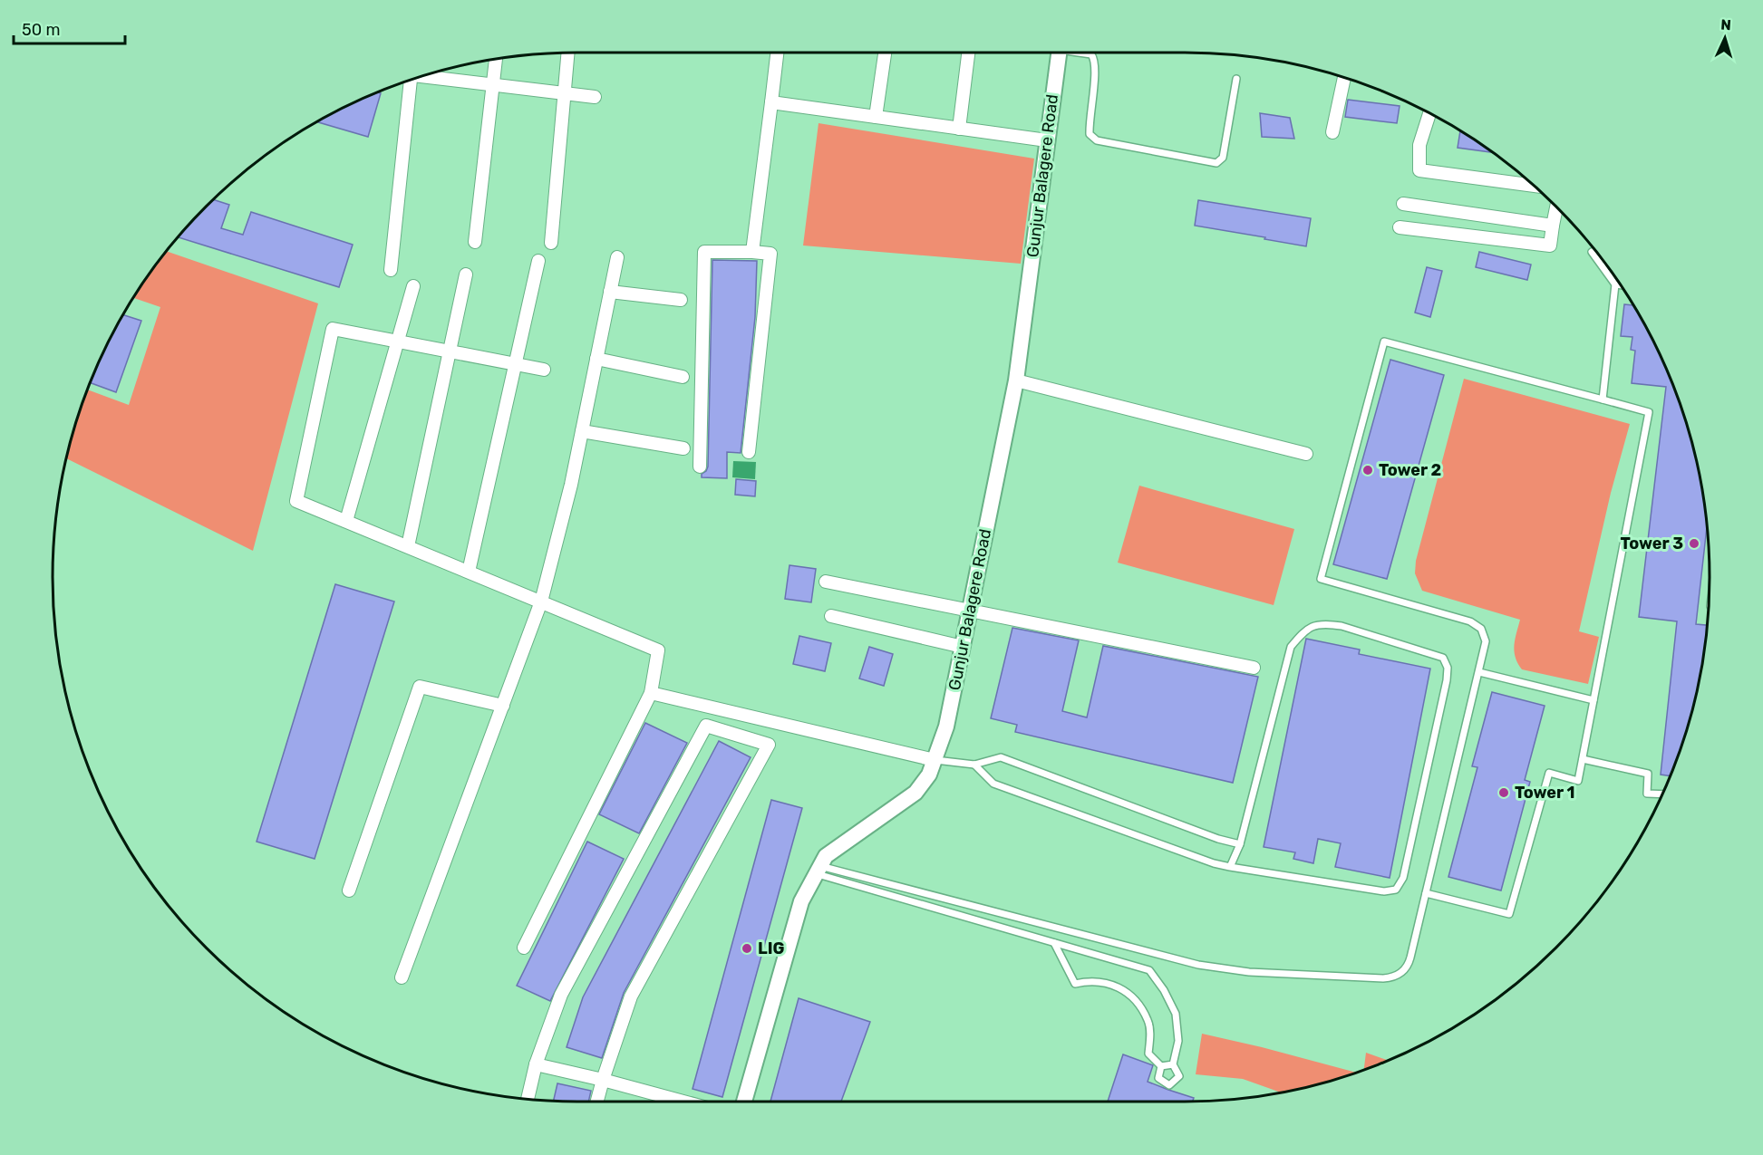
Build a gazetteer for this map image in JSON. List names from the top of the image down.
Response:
{
  "streets": {
    "street": ["Gunjur Balagere Road"]
  },
  "places": [
    "Tower 2",
    "Tower 3",
    "Tower 1",
    "LIG"
  ],
  "scale_bar": "50 m",
  "north": "top"
}
